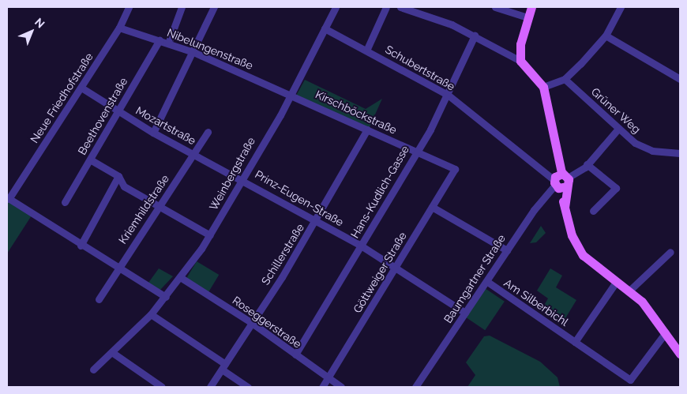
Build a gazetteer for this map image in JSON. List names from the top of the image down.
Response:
{
  "streets": {
    "street": [
      "Nibelungenstraße",
      "Schubertstraße",
      "Neue Friedhofstraße",
      "Grüner Weg",
      "Kirschböckstraße",
      "Beethovenstraße",
      "Mozartstraße",
      "Weinbergstraße",
      "Hans-Kudlich-Gasse",
      "Prinz-Eugen-Straße",
      "Kriemhildstraße",
      "Schillerstraße",
      "Göttweiger Straße",
      "Baumgartner Straße",
      "Am Silberbichl",
      "Roseggerstraße"
    ]
  },
  "crossings": [
    ["Nibelungenstraße", "Neue Friedhofstraße"],
    ["Nibelungenstraße", "Kirschböckstraße"],
    ["Nibelungenstraße", "Beethovenstraße"],
    ["Nibelungenstraße", "Weinbergstraße"],
    ["Schubertstraße", "Weinbergstraße"],
    ["Schubertstraße", "Hans-Kudlich-Gasse"],
    ["Schubertstraße", "Baumgartner Straße"],
    ["Neue Friedhofstraße", "Mozartstraße"],
    ["Grüner Weg", "Baumgartner Straße"],
    ["Kirschböckstraße", "Weinbergstraße"],
    ["Kirschböckstraße", "Hans-Kudlich-Gasse"],
    ["Kirschböckstraße", "Schillerstraße"],
    ["Kirschböckstraße", "Göttweiger Straße"],
    ["Beethovenstraße", "Mozartstraße"],
    ["Mozartstraße", "Weinbergstraße"],
    ["Mozartstraße", "Prinz-Eugen-Straße"],
    ["Mozartstraße", "Kriemhildstraße"],
    ["Weinbergstraße", "Prinz-Eugen-Straße"],
    ["Weinbergstraße", "Roseggerstraße"],
    ["Hans-Kudlich-Gasse", "Prinz-Eugen-Straße"],
    ["Hans-Kudlich-Gasse", "Roseggerstraße"],
    ["Prinz-Eugen-Straße", "Schillerstraße"],
    ["Prinz-Eugen-Straße", "Göttweiger Straße"],
    ["Prinz-Eugen-Straße", "Baumgartner Straße"],
    ["Schillerstraße", "Roseggerstraße"],
    ["Göttweiger Straße", "Roseggerstraße"],
    ["Baumgartner Straße", "Am Silberbichl"]
  ],
  "north": "top right"
}
